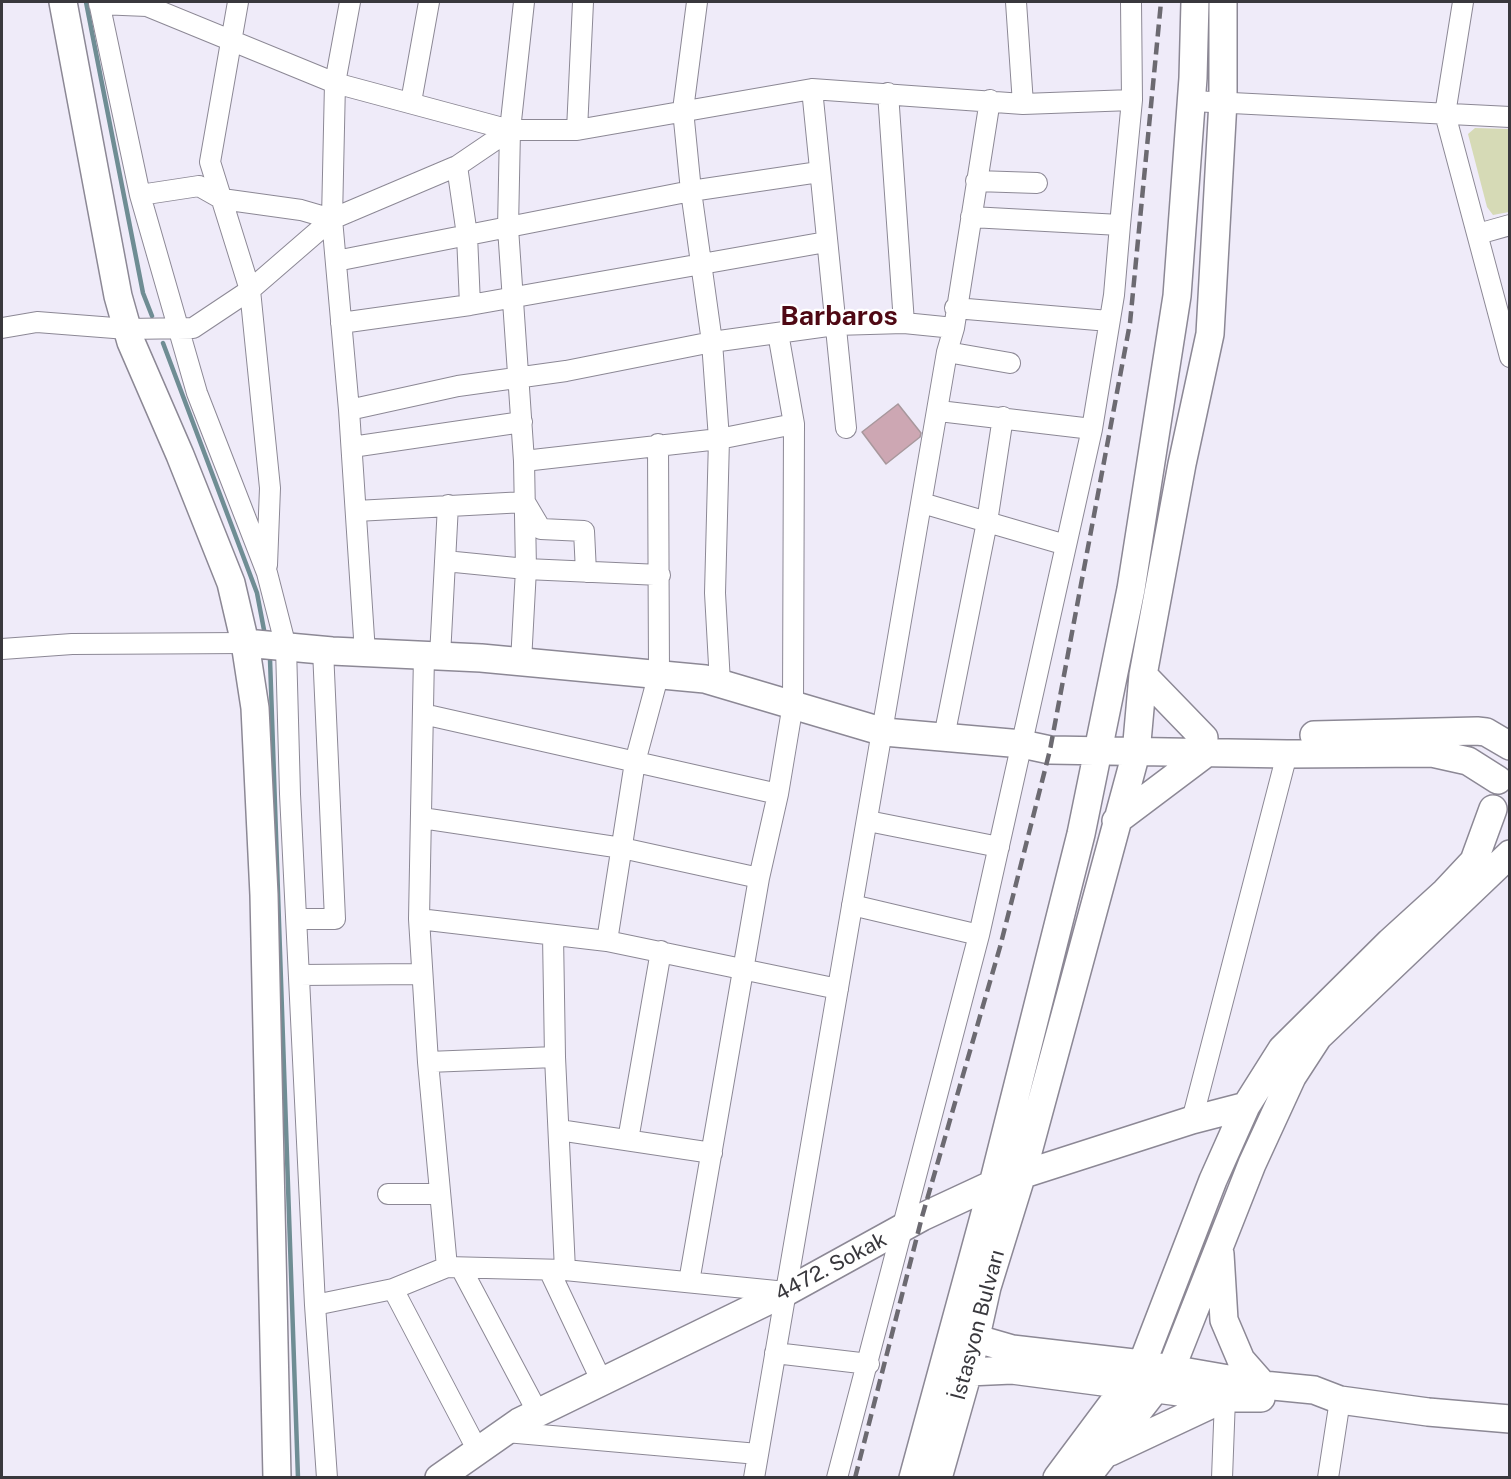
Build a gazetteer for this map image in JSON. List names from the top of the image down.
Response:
{
  "streets": {
    "street": ["4472. Sokak", "İstasyon Bulvarı"]
  },
  "crossings": [
    ["4472. Sokak", "İstasyon Bulvarı"]
  ],
  "districts": ["Barbaros"]
}
